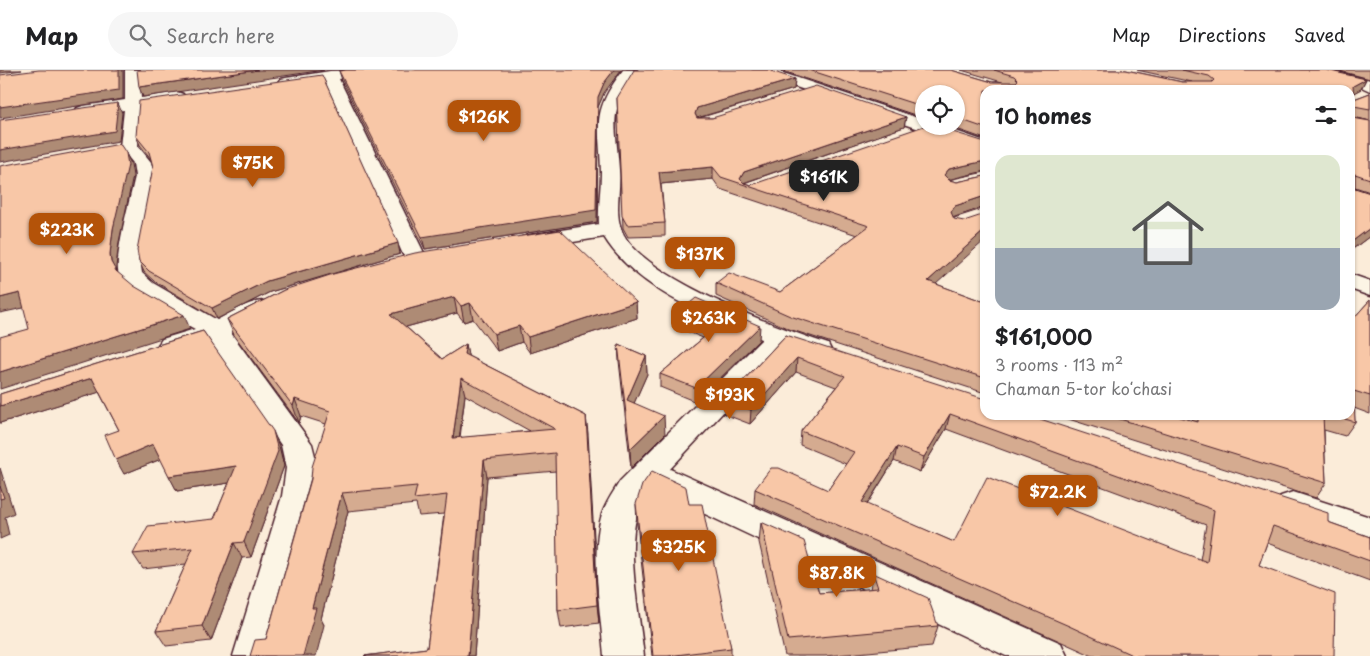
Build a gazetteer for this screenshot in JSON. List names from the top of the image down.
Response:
{
  "page": {
    "header": "Map",
    "search": "Search here",
    "nav": ["Map", "Directions", "Saved"],
    "heading": "10 homes",
    "price": [
      "$126K",
      "$75K",
      "$161K",
      "$223K",
      "$137K",
      "$263K",
      "$193K",
      "$72.2K",
      "$325K",
      "$87.8K"
    ],
    "list": [
      {
        "name": "$161,000",
        "note": "3 rooms · 113 m² · Chaman 5-tor koʻchasi"
      }
    ]
  }
}
